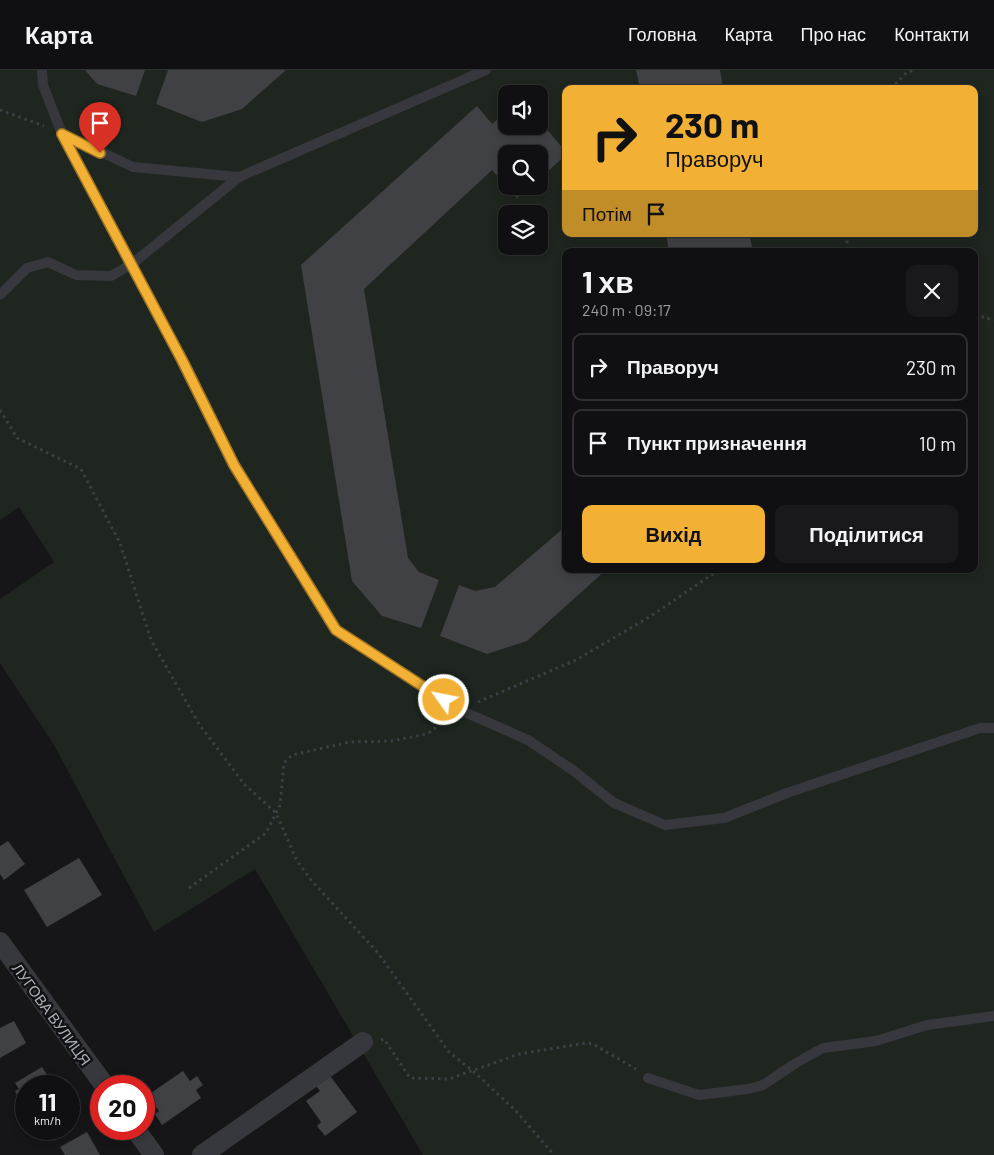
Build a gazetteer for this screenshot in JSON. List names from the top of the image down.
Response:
{
  "streets": {
    "street": ["ЛУГОВА ВУЛИЦЯ"]
  },
  "page": {
    "header": "Карта",
    "nav": [
      "Головна",
      "Карта",
      "Про нас",
      "Контакти"
    ],
    "turn": ["230 m", "Праворуч"],
    "then": "Потім",
    "heading": ["1 хв", "240 m · 09:17"],
    "list": [
      {
        "name": "Праворуч",
        "value": "230 m"
      },
      {
        "name": "Пункт призначення",
        "value": "10 m"
      }
    ],
    "buttons": ["Вихід", "Поділитися"],
    "speed": "11 km/h",
    "limit": "20"
  }
}
